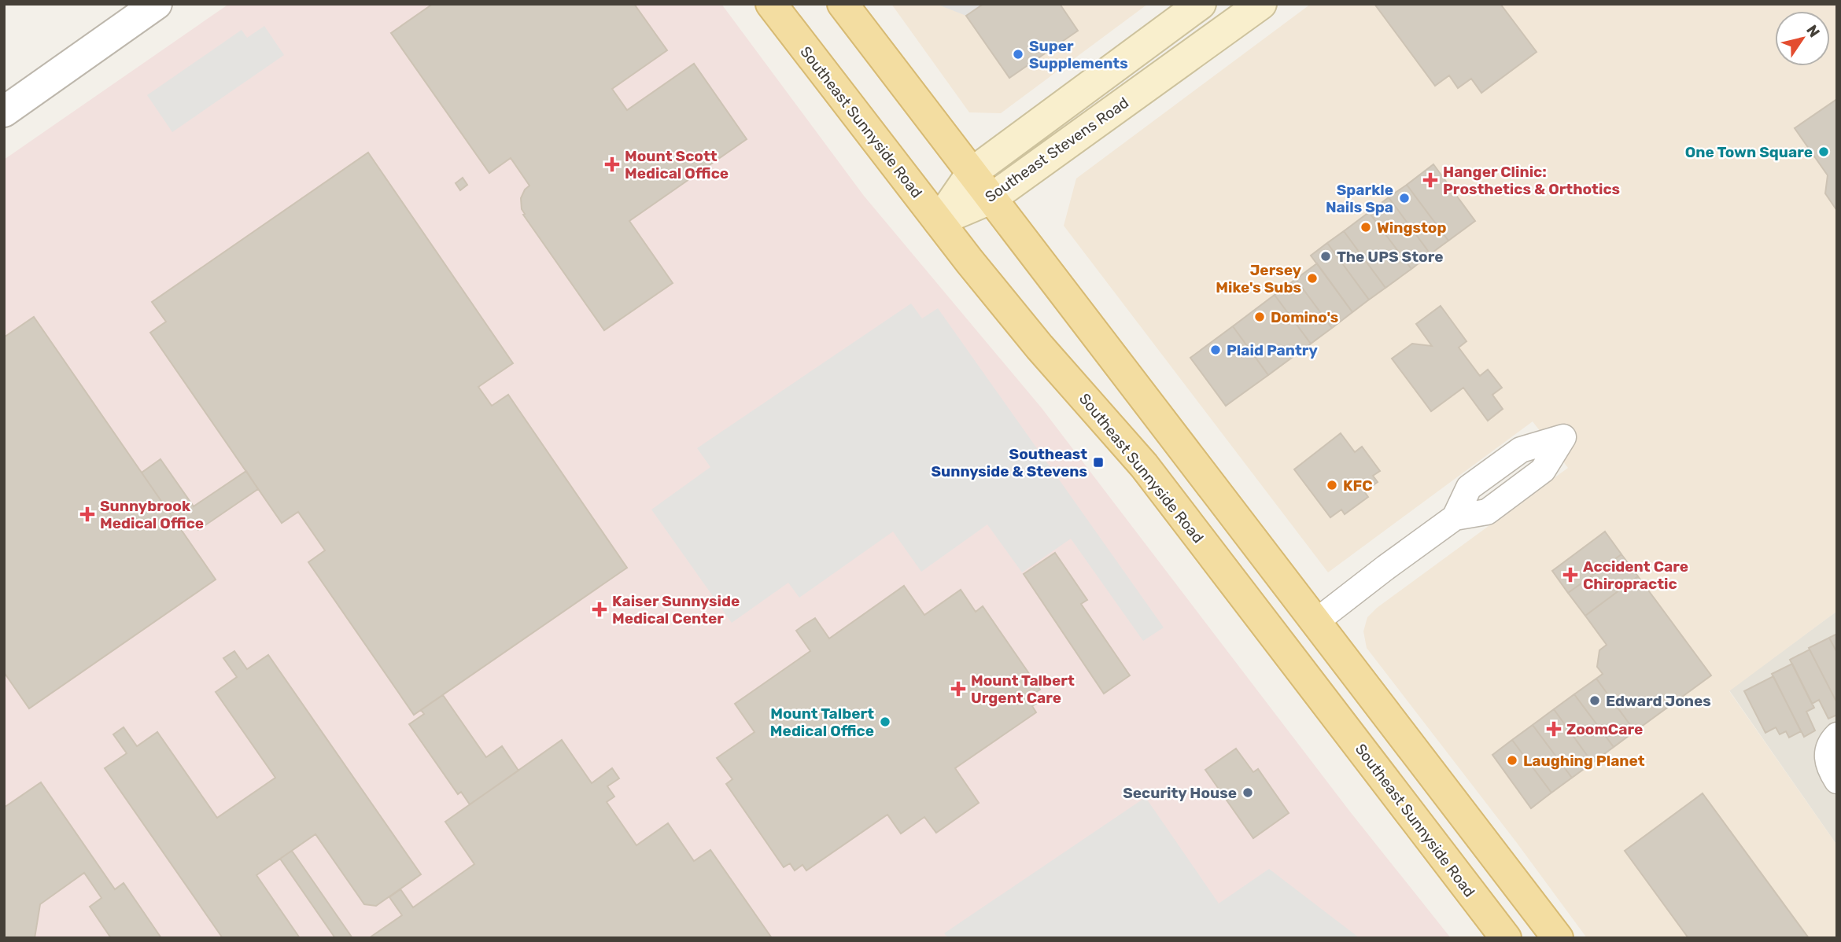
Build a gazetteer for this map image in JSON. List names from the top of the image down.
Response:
{
  "streets": {
    "main road": ["Southeast Sunnyside Road", "Southeast Stevens Road"]
  },
  "crossings": [
    ["Southeast Sunnyside Road", "Southeast Stevens Road"]
  ],
  "places": {
    "other": [
      "Super Supplements",
      "One Town Square",
      "Sparkle Nails Spa",
      "Wingstop",
      "The UPS Store",
      "Jersey Mike's Subs",
      "Domino's",
      "Plaid Pantry",
      "KFC",
      "Edward Jones",
      "Mount Talbert Medical Office",
      "Laughing Planet",
      "Security House"
    ],
    "health": [
      "Mount Scott Medical Office",
      "Hanger Clinic: Prosthetics & Orthotics",
      "Sunnybrook Medical Office",
      "Accident Care Chiropractic",
      "Kaiser Sunnyside Medical Center",
      "Mount Talbert Urgent Care",
      "ZoomCare"
    ],
    "transit": ["Southeast Sunnyside & Stevens"]
  },
  "north": "top right"
}
